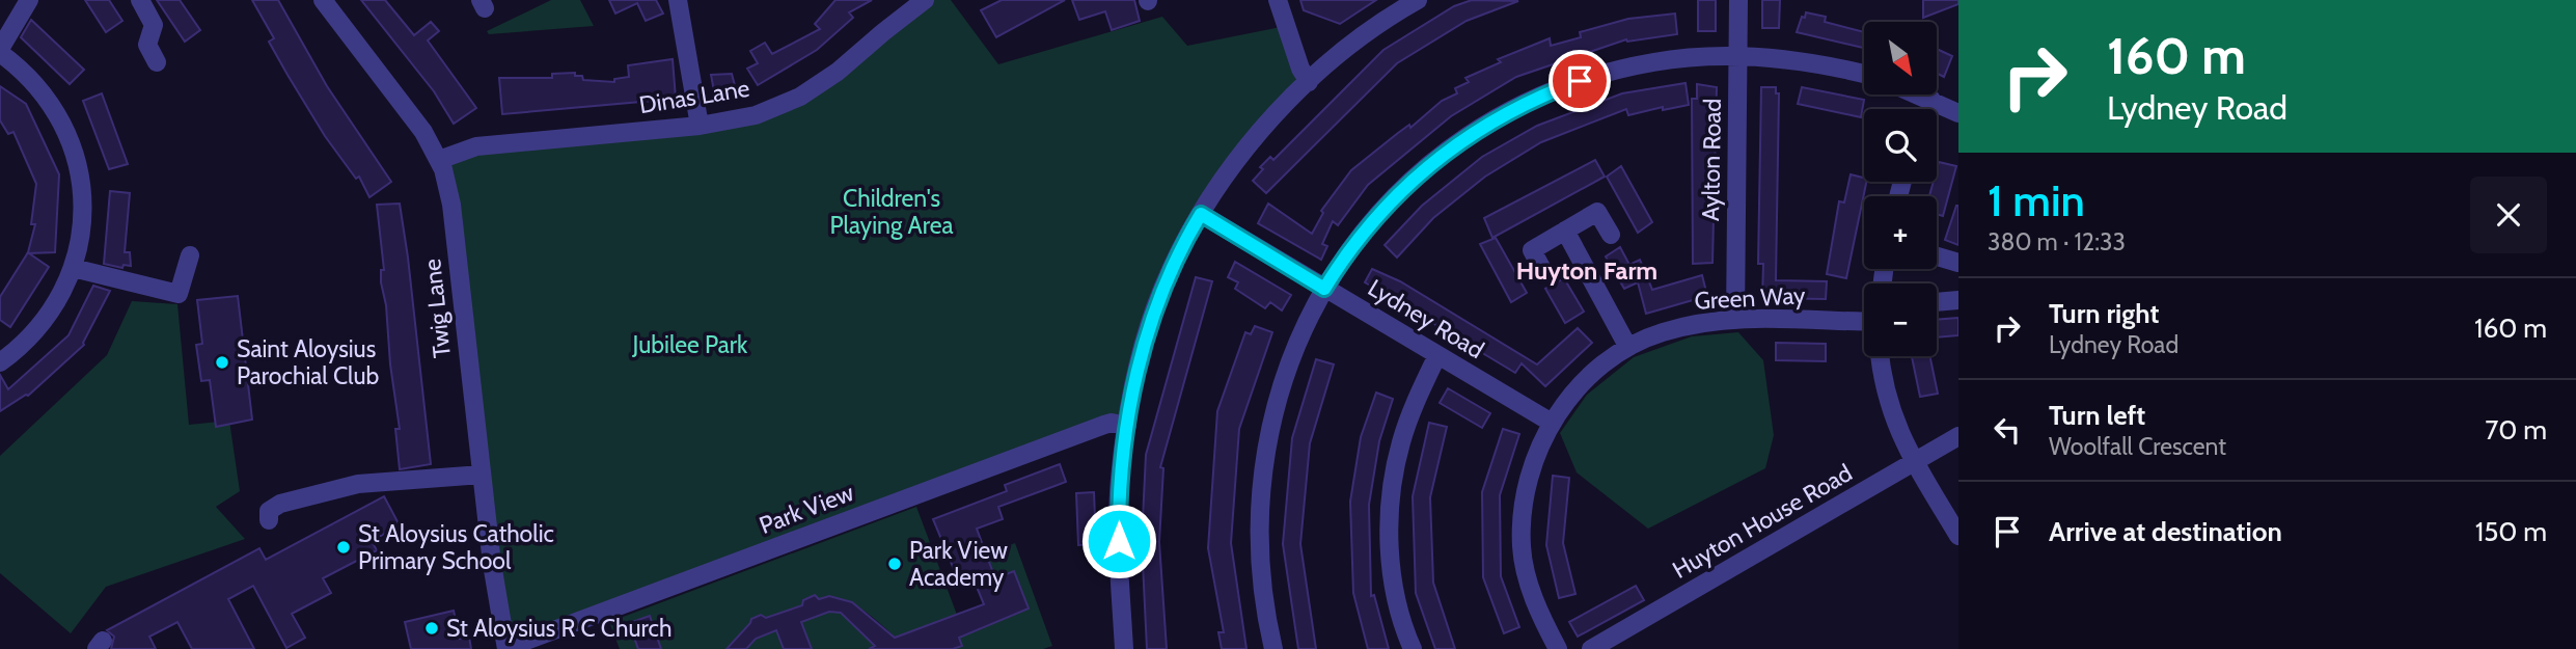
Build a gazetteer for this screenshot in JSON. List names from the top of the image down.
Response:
{
  "streets": {
    "street": [
      "Dinas Lane",
      "Aylton Road",
      "Green Way",
      "Twig Lane",
      "Lydney Road",
      "Park View",
      "Huyton House Road"
    ]
  },
  "crossings": [
    ["Dinas Lane", "Twig Lane"],
    ["Aylton Road", "Green Way"],
    ["Green Way", "Lydney Road"],
    ["Twig Lane", "Park View"]
  ],
  "districts": ["Huyton Farm"],
  "parks": ["Children's Playing Area", "Jubilee Park"],
  "places": [
    "Saint Aloysius Parochial Club",
    "St Aloysius Catholic Primary School",
    "Park View Academy",
    "St Aloysius R C Church"
  ],
  "north": "bottom right",
  "page": {
    "turn": ["160 m", "Lydney Road"],
    "map_buttons": ["+", "−"],
    "heading": ["1 min", "380 m · 12:33"],
    "list": [
      {
        "name": "Turn right",
        "note": "Lydney Road",
        "value": "160 m"
      },
      {
        "name": "Turn left",
        "note": "Woolfall Crescent",
        "value": "70 m"
      },
      {
        "name": "Arrive at destination",
        "value": "150 m"
      }
    ]
  }
}
